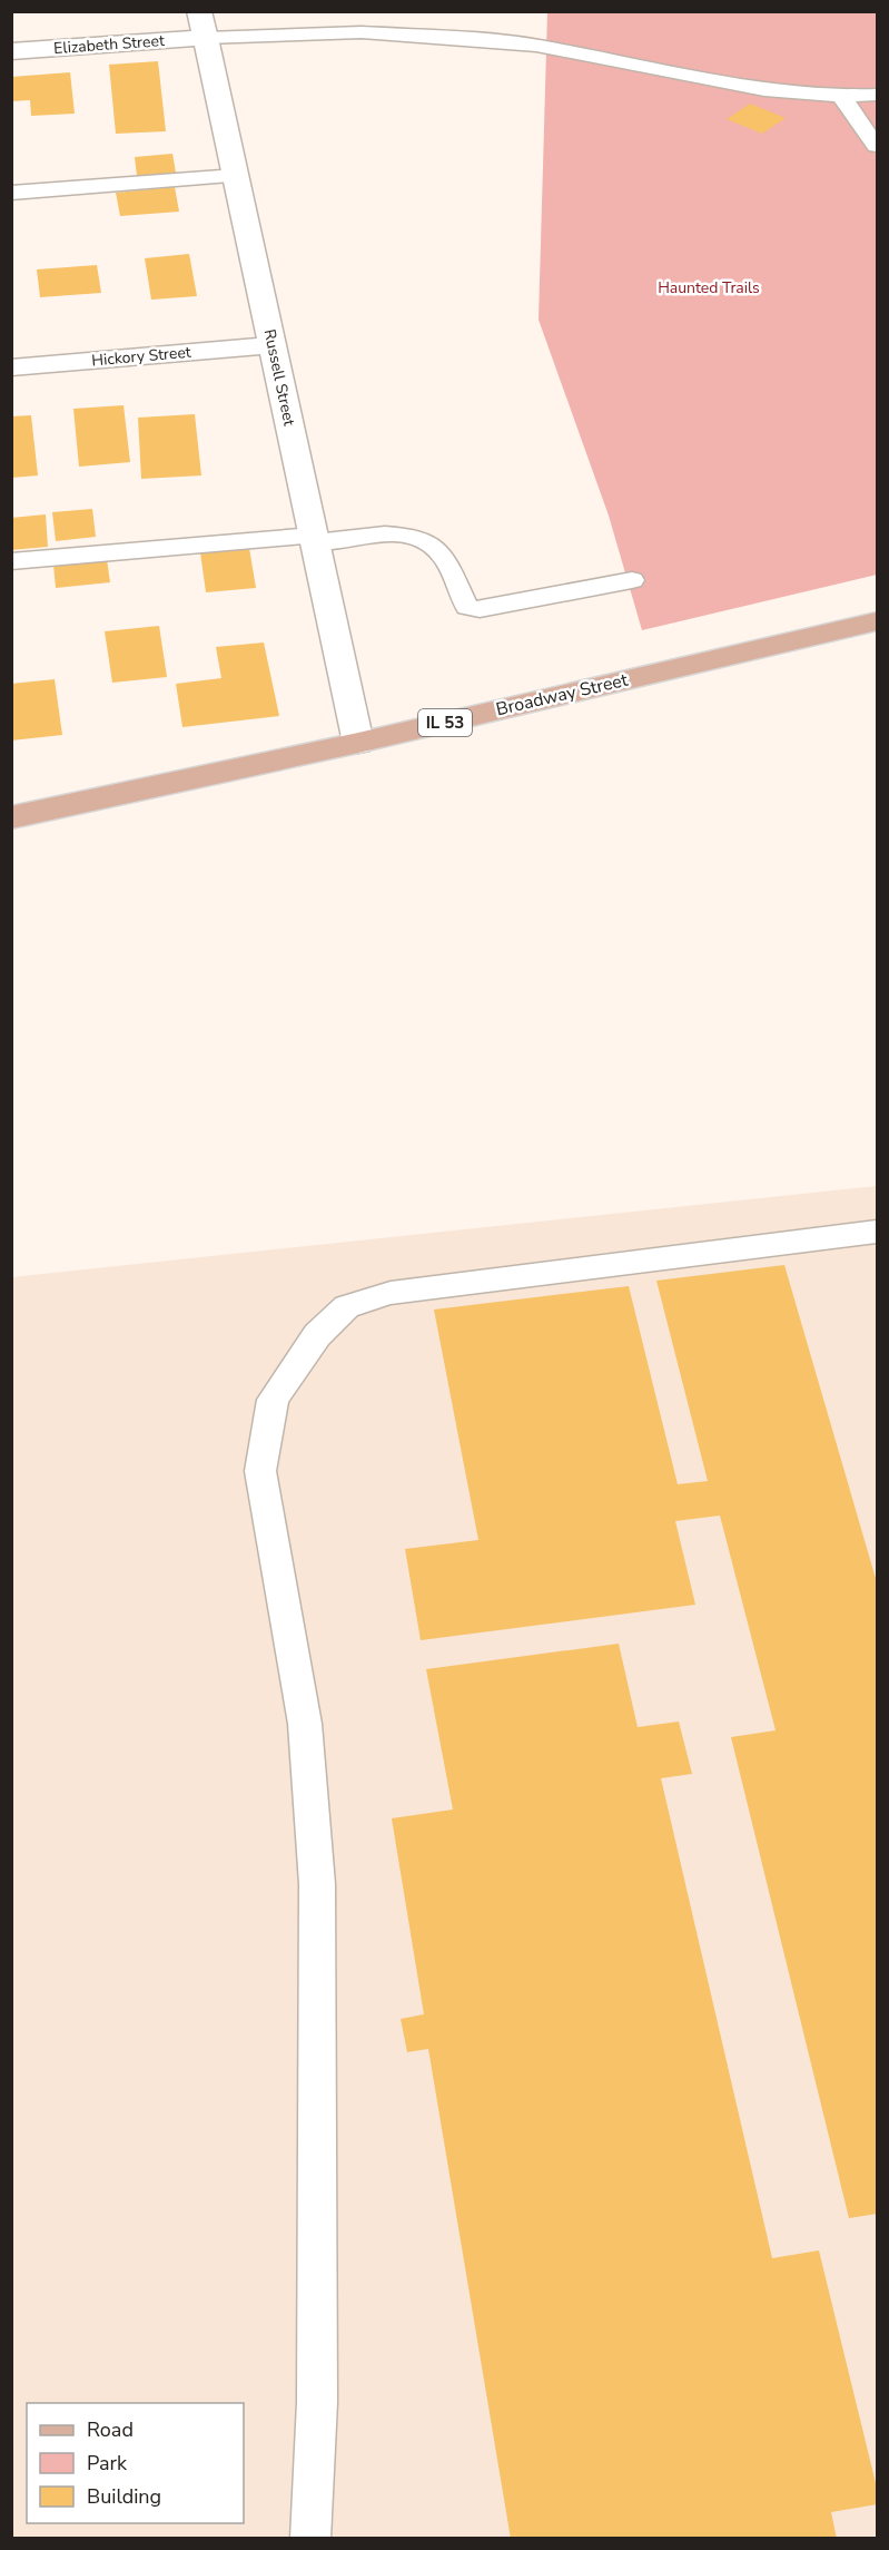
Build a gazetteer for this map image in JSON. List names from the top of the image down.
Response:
{
  "streets": {
    "main road": ["Broadway Street", "IL 53"],
    "street": ["Elizabeth Street", "Hickory Street", "Russell Street"]
  },
  "crossings": [
    ["Elizabeth Street", "Russell Street"],
    ["Hickory Street", "Russell Street"],
    ["Russell Street", "Broadway Street"]
  ],
  "parks": ["Haunted Trails"],
  "legend": ["Road", "Park", "Building"]
}
